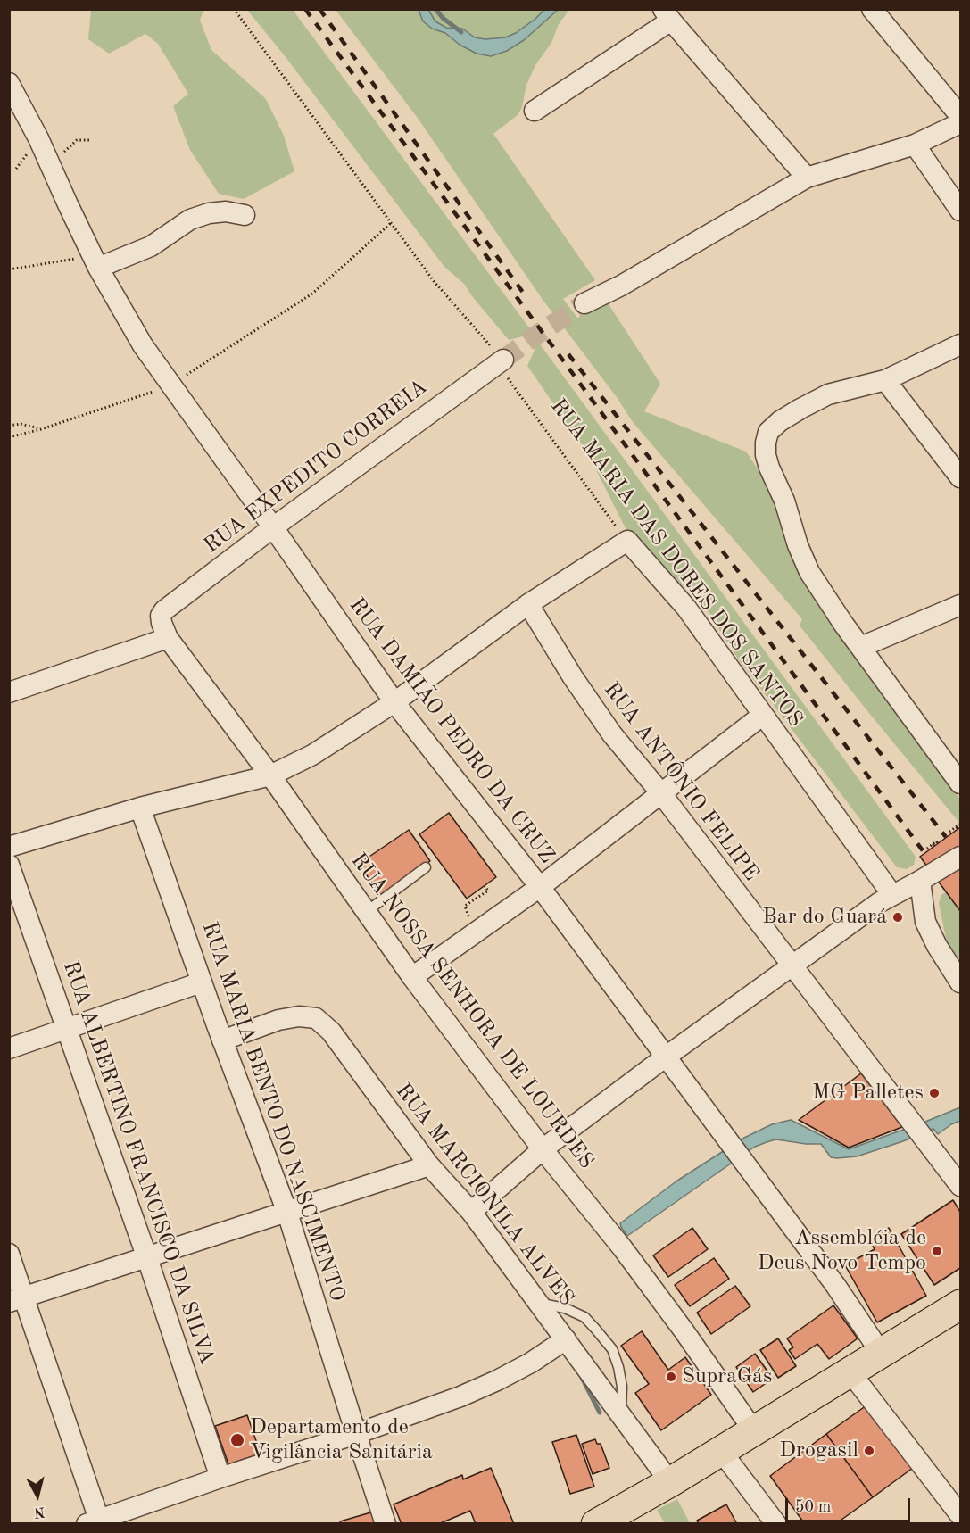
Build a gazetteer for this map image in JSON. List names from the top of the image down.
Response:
{
  "streets": {
    "street": [
      "RUA EXPEDITO CORREIA",
      "RUA MARIA DAS DORES DOS SANTOS",
      "RUA DAMIÃO PEDRO DA CRUZ",
      "RUA ANTÔNIO FELIPE",
      "RUA NOSSA SENHORA DE LOURDES",
      "RUA MARIA BENTO DO NASCIMENTO",
      "RUA ALBERTINO FRANCISCO DA SILVA",
      "RUA MARCIONILA ALVES"
    ]
  },
  "crossings": [
    ["RUA EXPEDITO CORREIA", "RUA MARIA DAS DORES DOS SANTOS"],
    ["RUA EXPEDITO CORREIA", "RUA DAMIÃO PEDRO DA CRUZ"],
    ["RUA EXPEDITO CORREIA", "RUA NOSSA SENHORA DE LOURDES"],
    ["RUA MARIA BENTO DO NASCIMENTO", "RUA MARCIONILA ALVES"]
  ],
  "places": [
    "Bar do Guará",
    "MG Palletes",
    "Assembléia de Deus Novo Tempo",
    "SupraGás",
    "Departamento de Vigilância Sanitária",
    "Drogasil"
  ],
  "scale_bar": "50 m",
  "north": "bottom"
}
